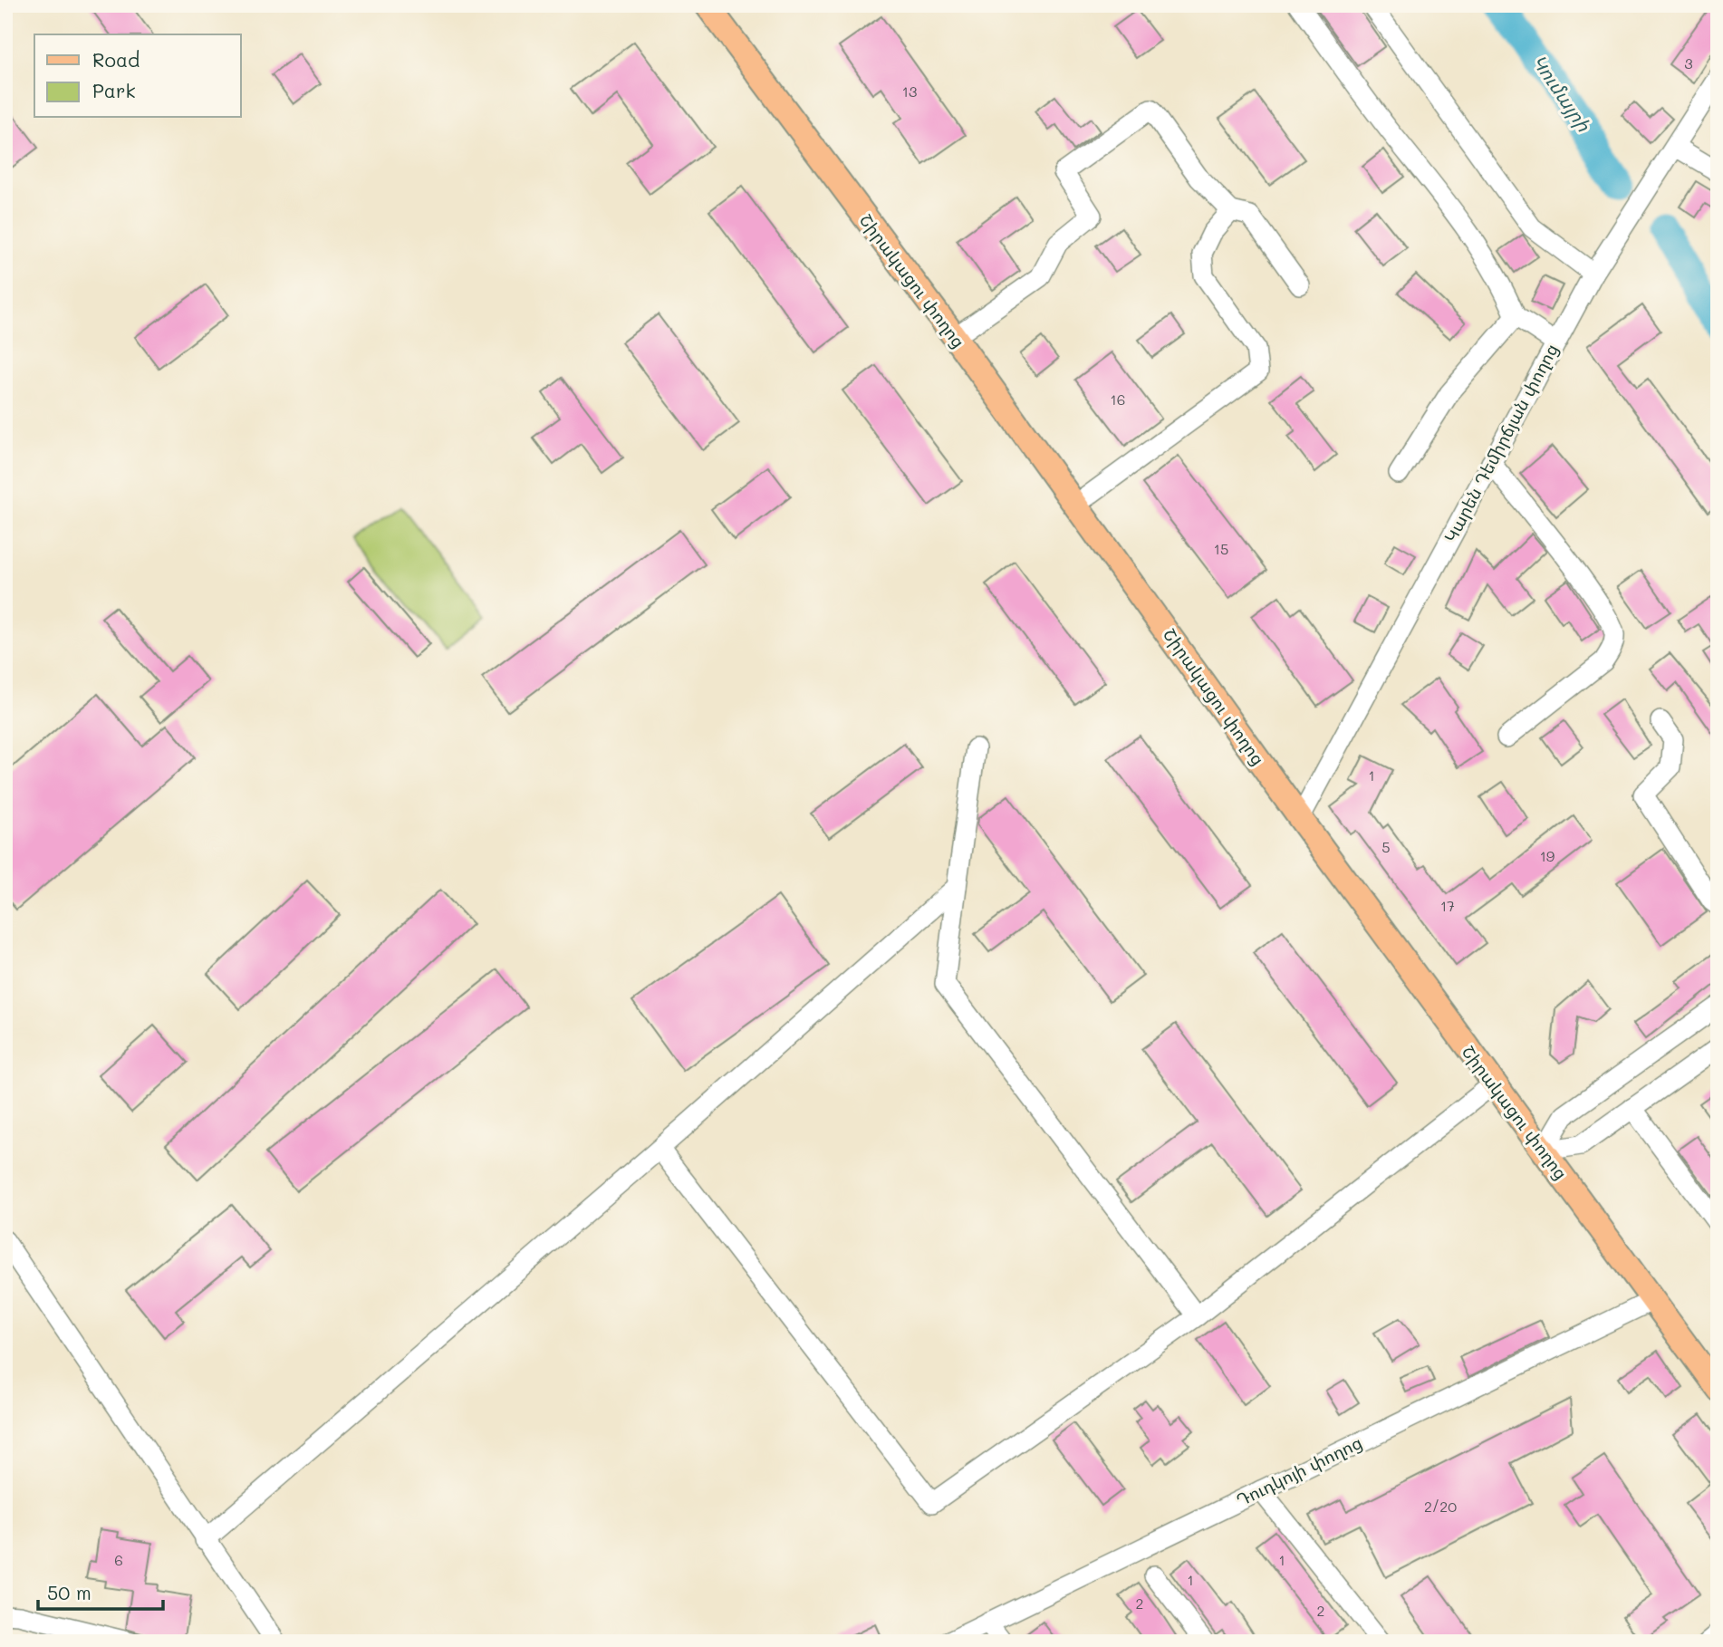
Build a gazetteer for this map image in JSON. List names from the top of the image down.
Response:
{
  "streets": {
    "main road": ["Շիրակացու փողոց"],
    "street": ["Կարեն Դեմիրճյան փողոց", "Դուդկոյի փողոց"]
  },
  "crossings": [
    ["Շիրակացու փողոց", "Կարեն Դեմիրճյան փողոց"],
    ["Շիրակացու փողոց", "Դուդկոյի փողոց"]
  ],
  "water": ["Կումայրի"],
  "house_numbers": [
    "3",
    "13",
    "16",
    "15",
    "1",
    "5",
    "19",
    "17",
    "2/20",
    "6",
    "1",
    "1",
    "2",
    "2"
  ],
  "legend": ["Road", "Park"],
  "scale_bar": "50 m"
}
